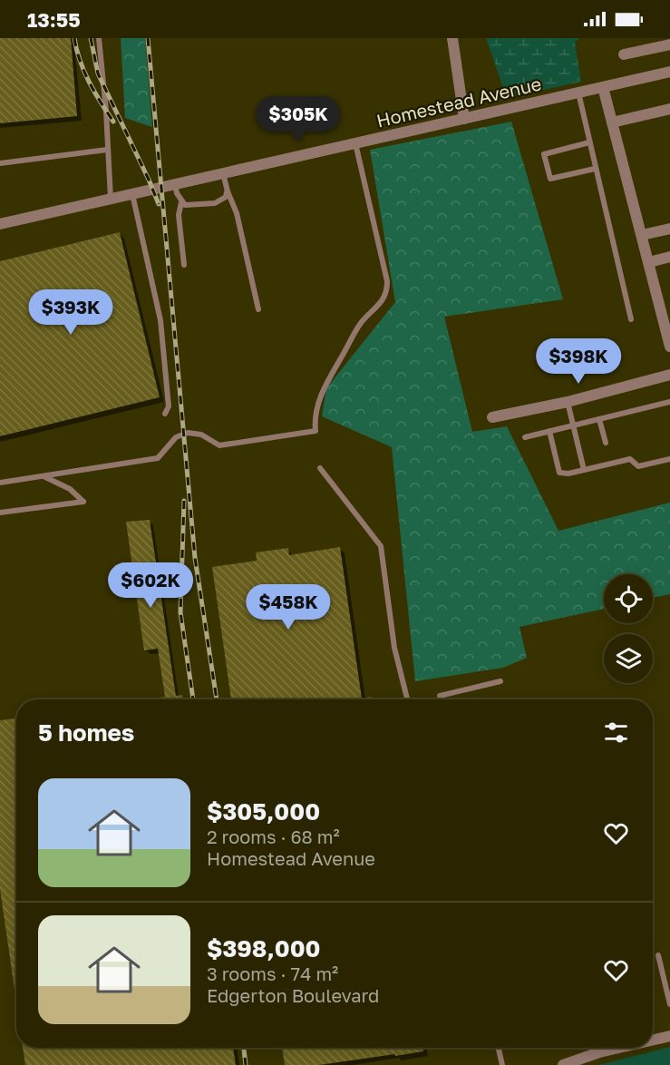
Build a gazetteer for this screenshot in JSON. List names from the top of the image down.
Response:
{
  "streets": {
    "street": ["Homestead Avenue"]
  },
  "page": {
    "status": "13:55",
    "price": [
      "$305K",
      "$393K",
      "$398K",
      "$602K",
      "$458K"
    ],
    "heading": "5 homes",
    "list": [
      {
        "name": "$305,000",
        "note": "2 rooms · 68 m² · Homestead Avenue"
      },
      {
        "name": "$398,000",
        "note": "3 rooms · 74 m² · Edgerton Boulevard"
      }
    ]
  }
}
